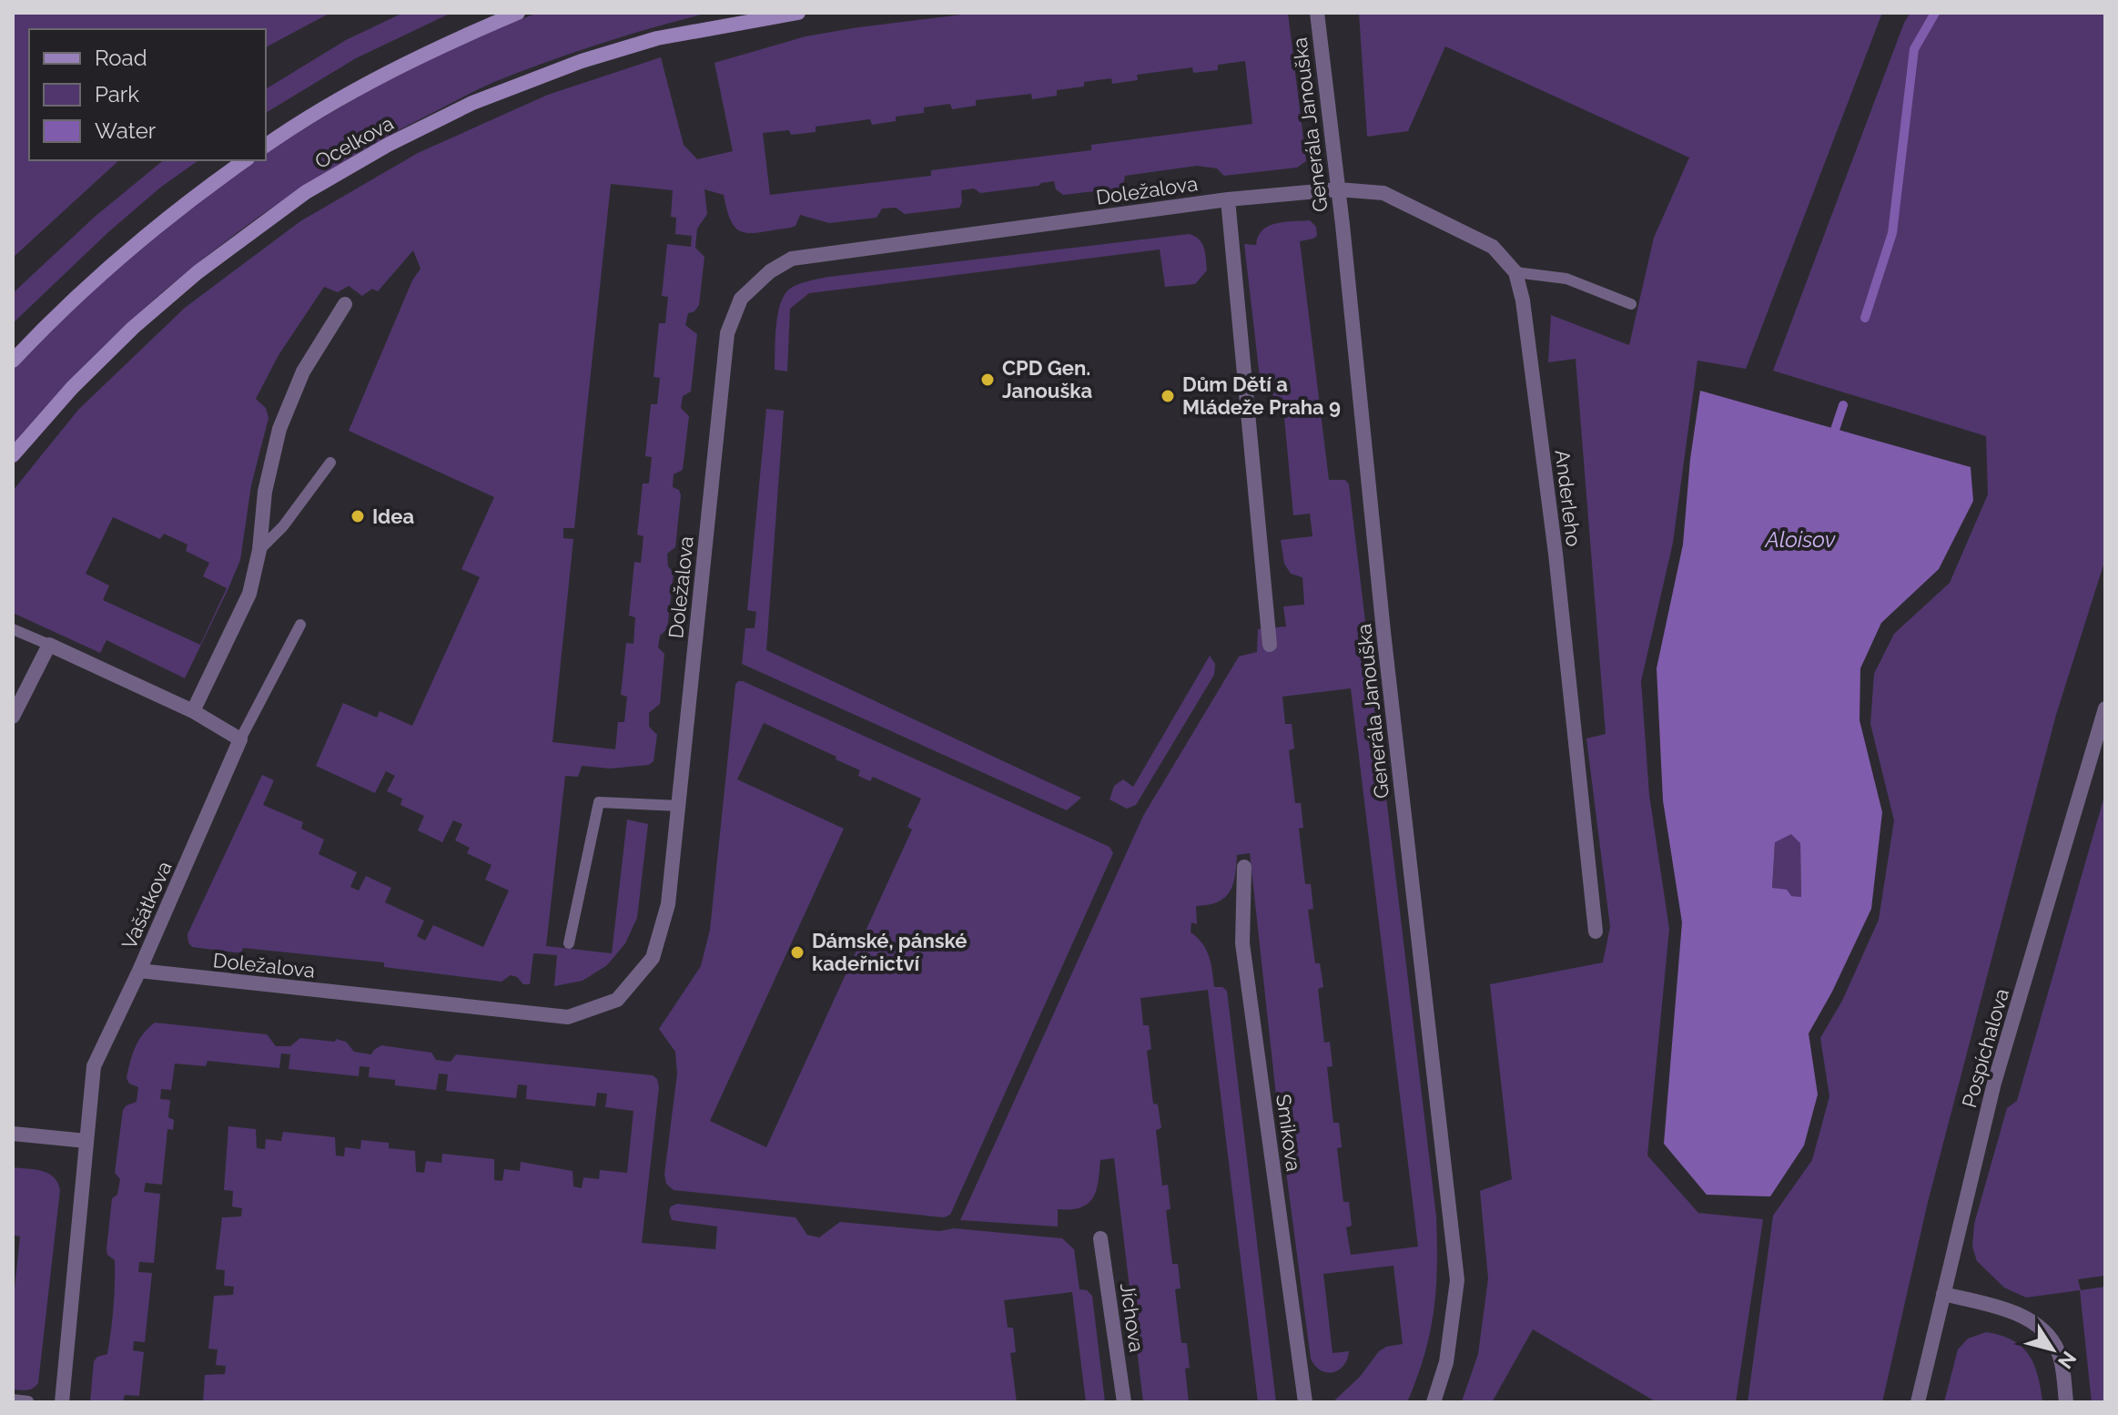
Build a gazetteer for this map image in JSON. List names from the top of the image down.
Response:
{
  "streets": {
    "street": [
      "Generála Janouška",
      "Ocelkova",
      "Doležalova",
      "Anderleho",
      "Vašátkova",
      "Pospíchalova",
      "Smikova",
      "Jíchova"
    ]
  },
  "crossings": [
    ["Generála Janouška", "Doležalova"],
    ["Doležalova", "Vašátkova"]
  ],
  "water": ["Aloisov"],
  "places": [
    "CPD Gen. Janouška",
    "Dům Dětí a Mládeže Praha 9",
    "Idea",
    "Dámské, pánské kadeřnictví"
  ],
  "legend": ["Road", "Park", "Water"],
  "north": "bottom right"
}
